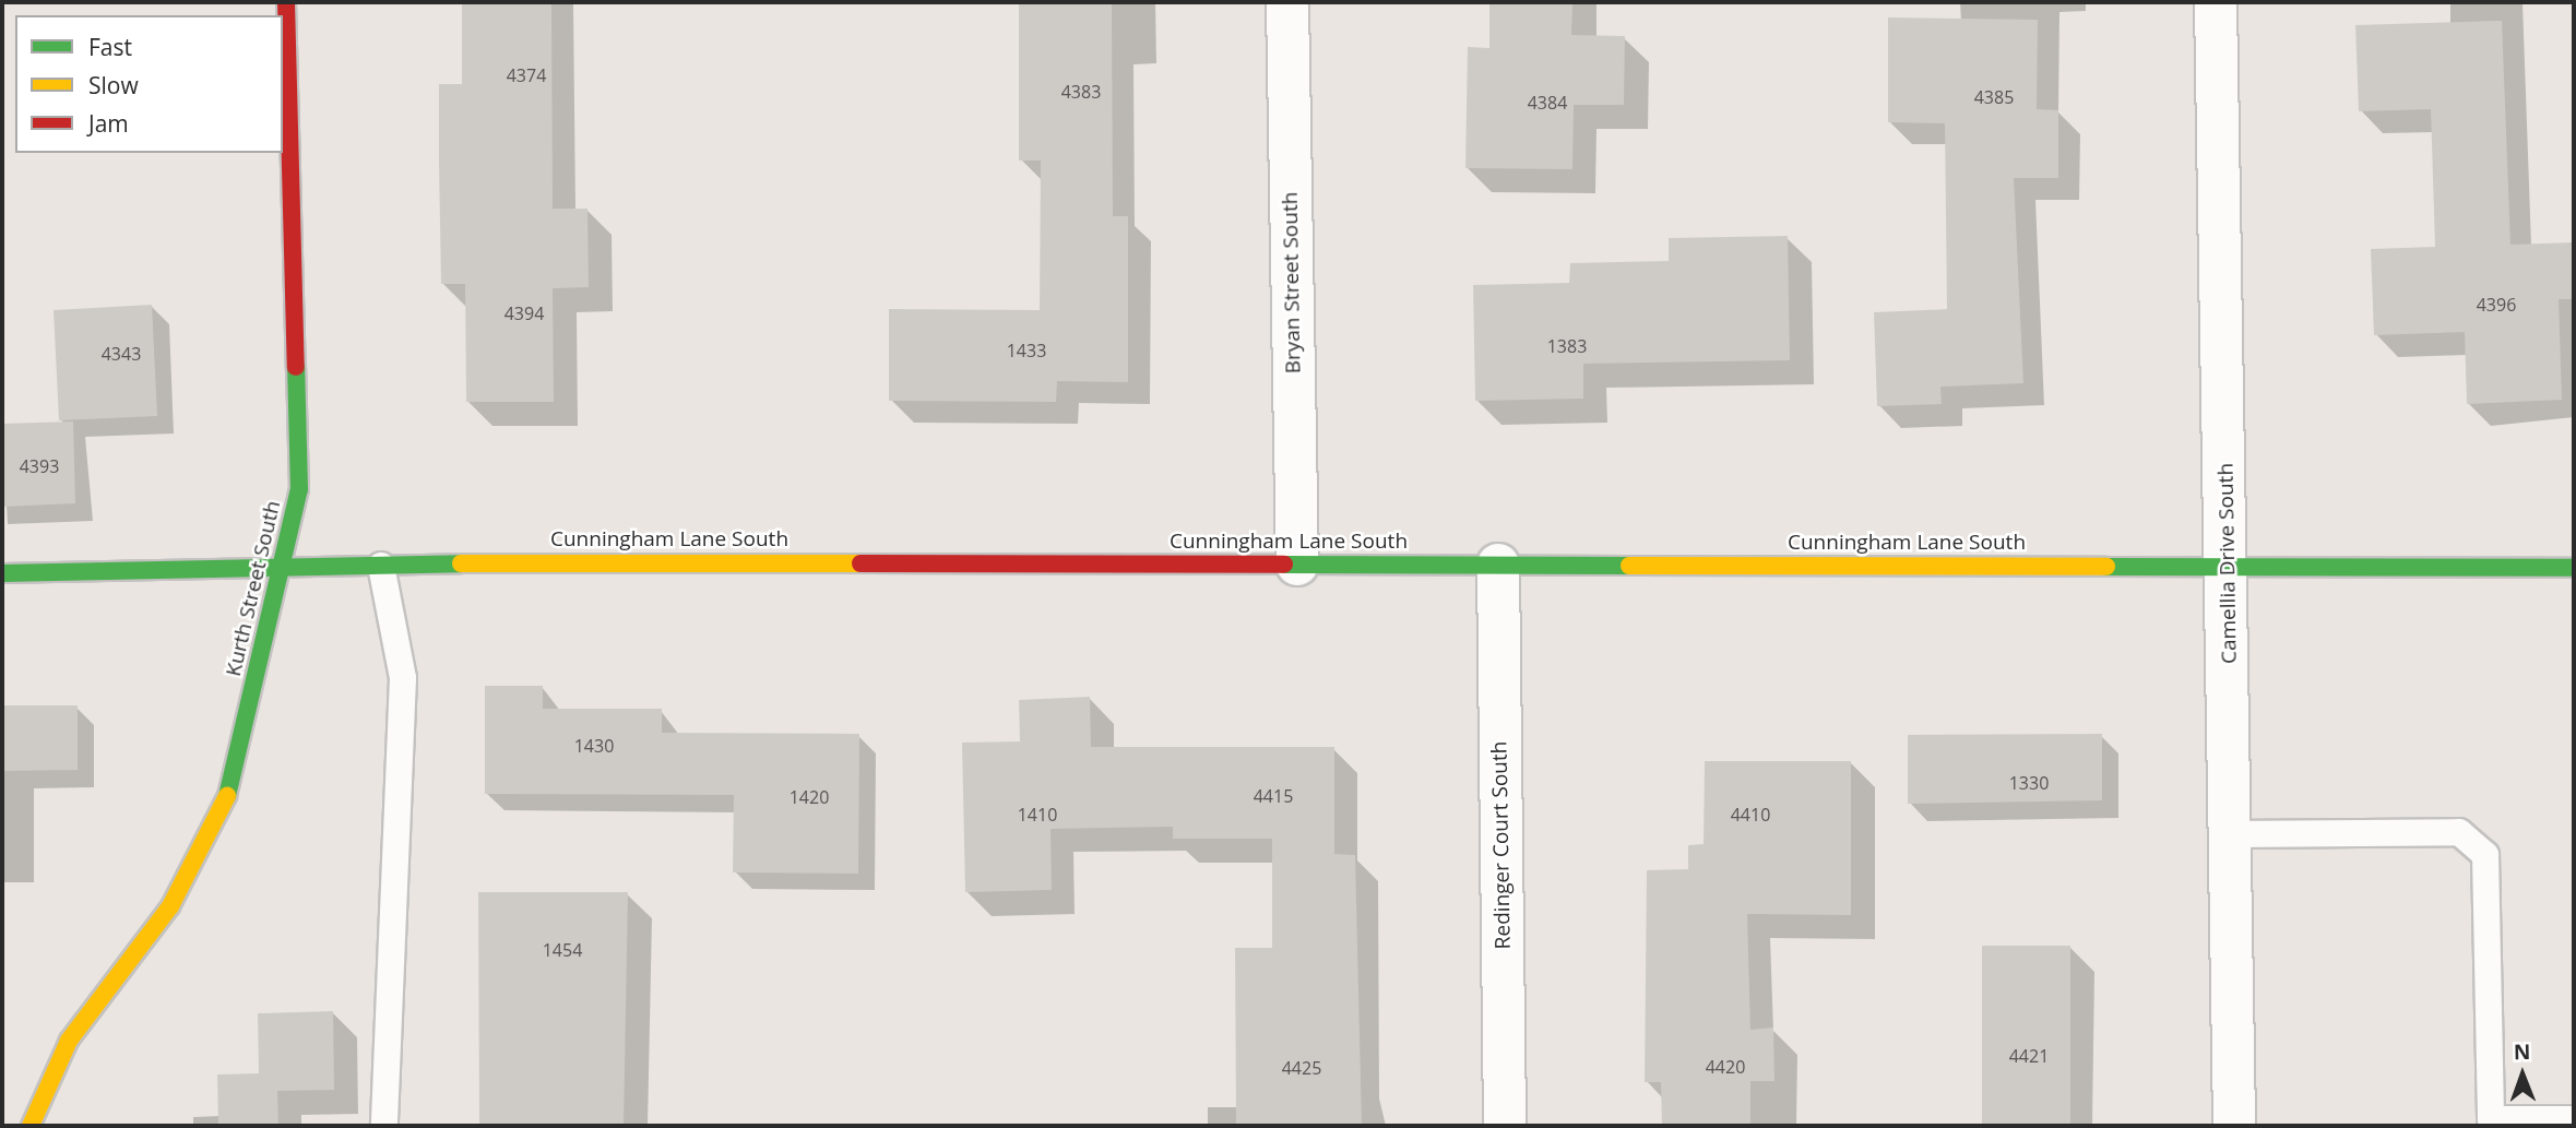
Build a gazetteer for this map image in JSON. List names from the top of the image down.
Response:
{
  "streets": {
    "street": [
      "Bryan Street South",
      "Cunningham Lane South",
      "Camellia Drive South",
      "Kurth Street South",
      "Redinger Court South"
    ]
  },
  "crossings": [
    ["Bryan Street South", "Cunningham Lane South"],
    ["Cunningham Lane South", "Camellia Drive South"],
    ["Cunningham Lane South", "Kurth Street South"],
    ["Cunningham Lane South", "Redinger Court South"]
  ],
  "house_numbers": [
    "4374",
    "4383",
    "4385",
    "4384",
    "4396",
    "4394",
    "1383",
    "1433",
    "4343",
    "4393",
    "1430",
    "1330",
    "4415",
    "1420",
    "1410",
    "4410",
    "1454",
    "4421",
    "4420",
    "4425"
  ],
  "legend": ["Fast", "Slow", "Jam"],
  "north": "top"
}
